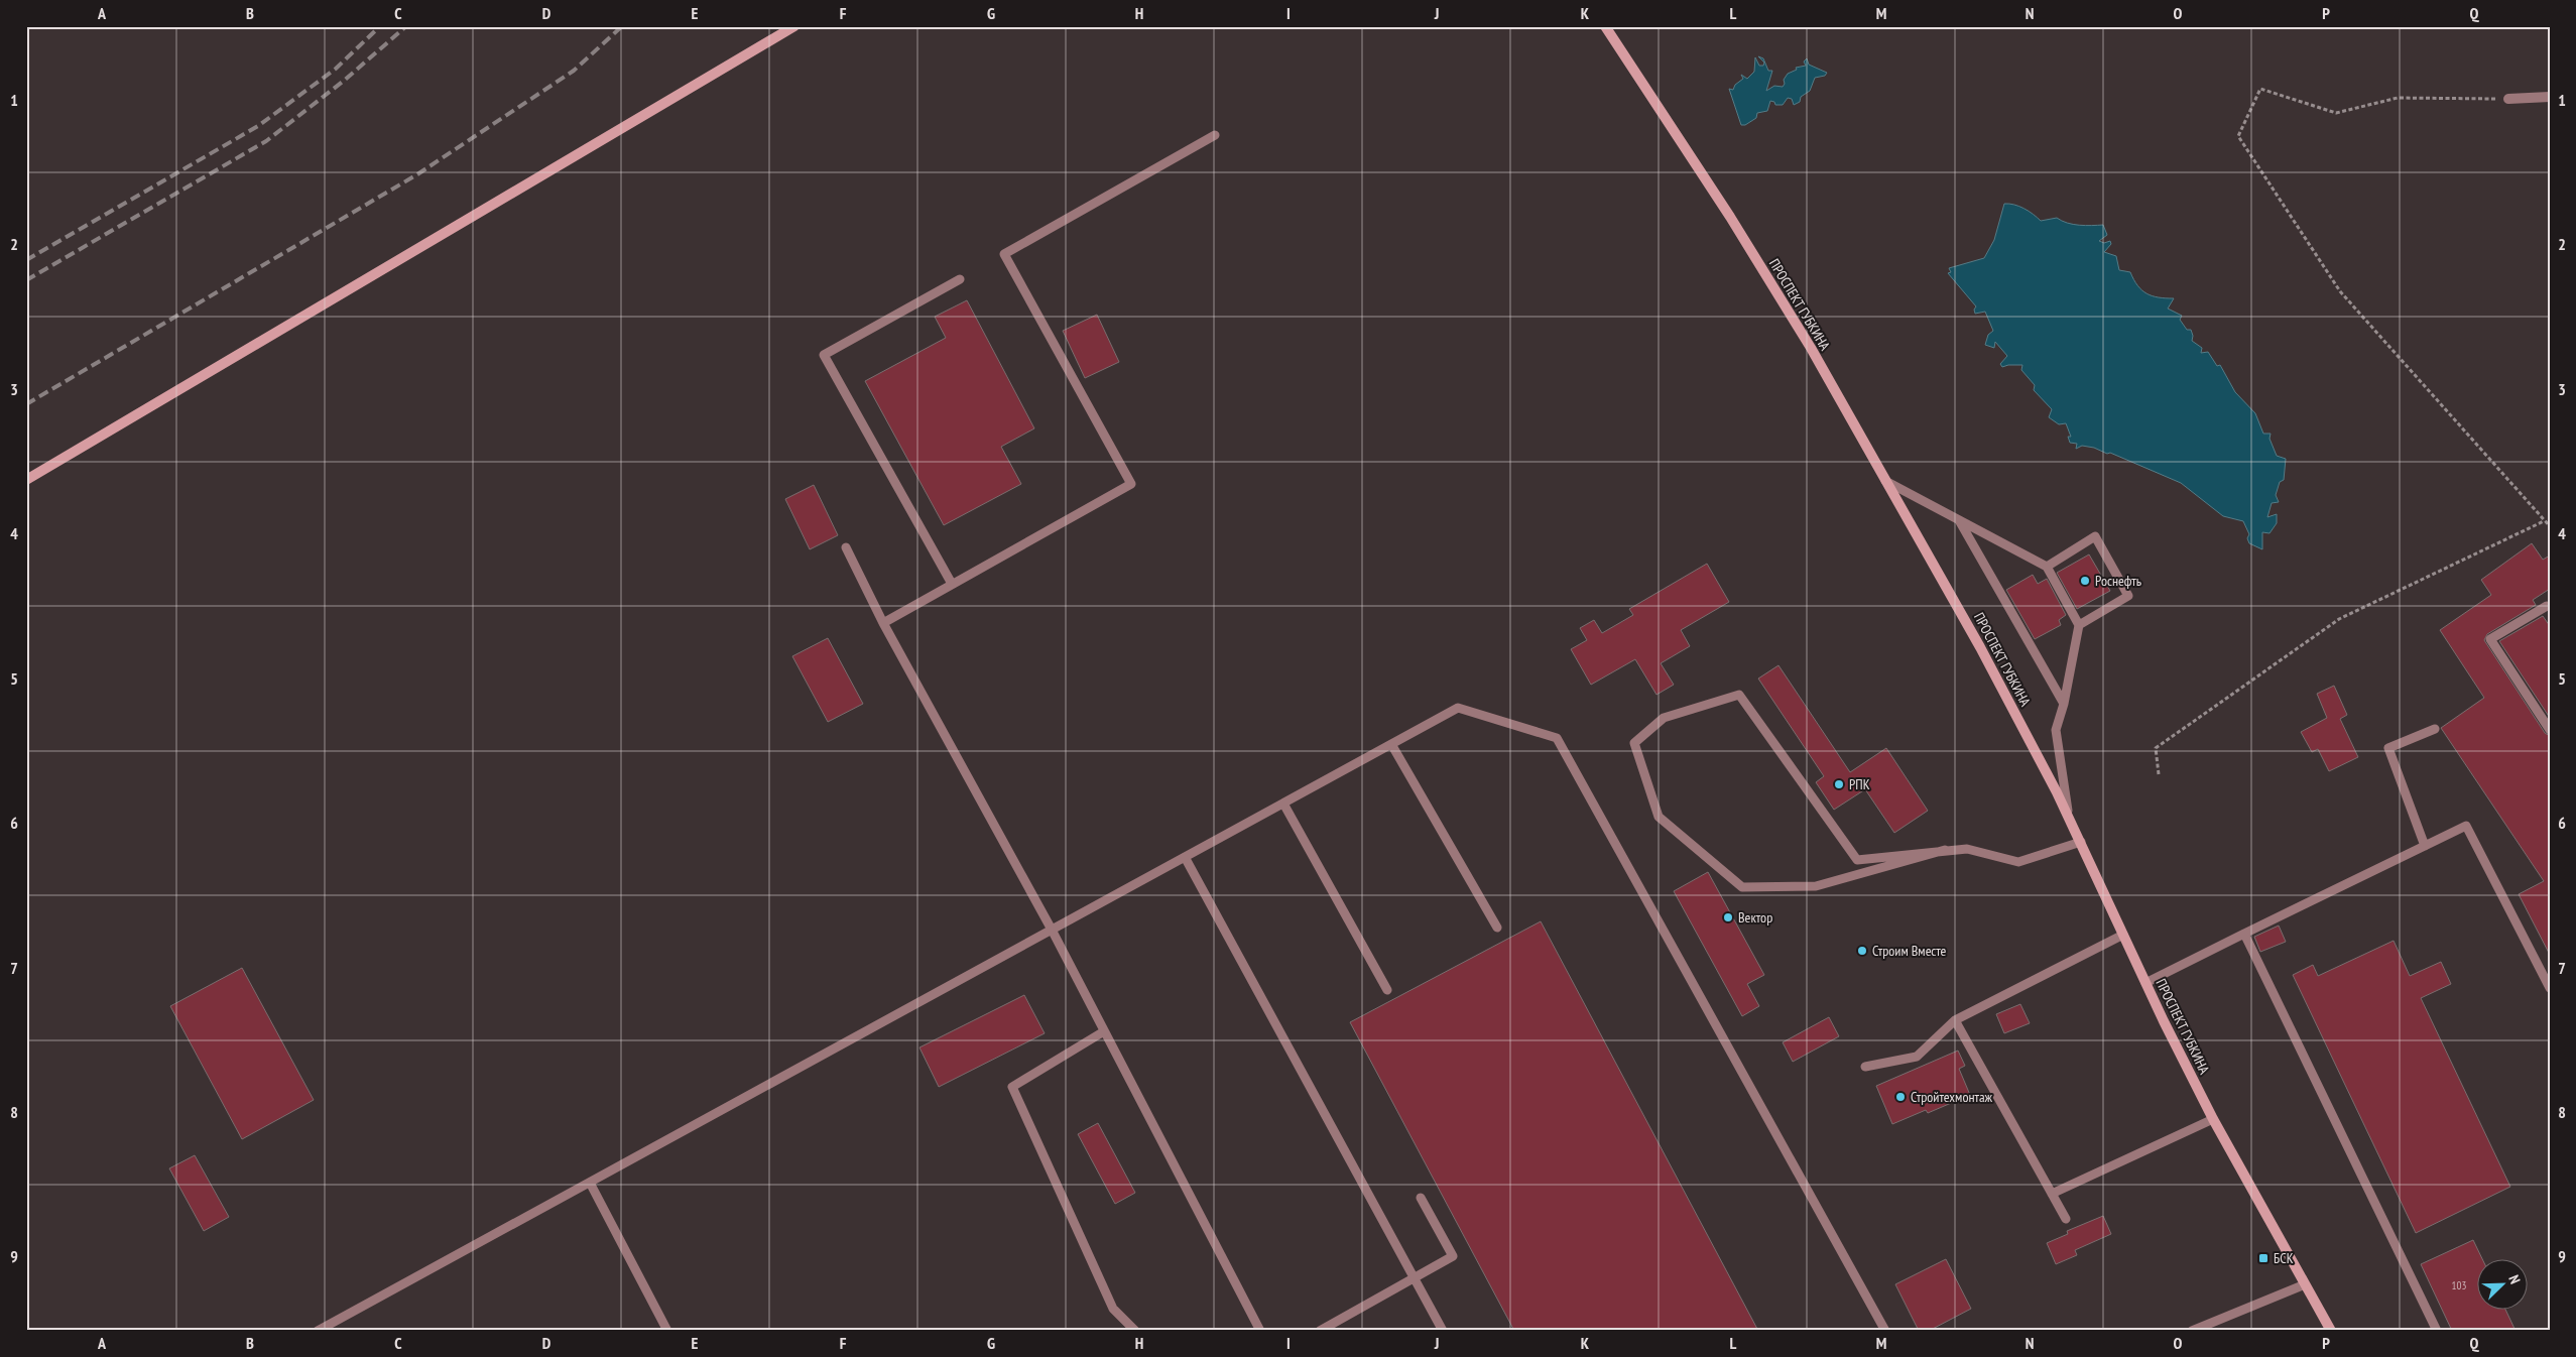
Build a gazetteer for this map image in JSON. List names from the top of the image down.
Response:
{
  "streets": {
    "street": ["ПРОСПЕКТ ГУБКИНА"]
  },
  "places": {
    "other": [
      "Роснефть",
      "РПК",
      "Вектор",
      "Строим Вместе",
      "Стройтехмонтаж"
    ],
    "transit": ["БСК"]
  },
  "house_numbers": ["103"],
  "north": "top right",
  "grid": {
    "columns": [
      "A",
      "B",
      "C",
      "D",
      "E",
      "F",
      "G",
      "H",
      "I",
      "J",
      "K",
      "L",
      "M",
      "N",
      "O",
      "P",
      "Q"
    ],
    "rows": [
      "1",
      "2",
      "3",
      "4",
      "5",
      "6",
      "7",
      "8",
      "9"
    ]
  }
}
